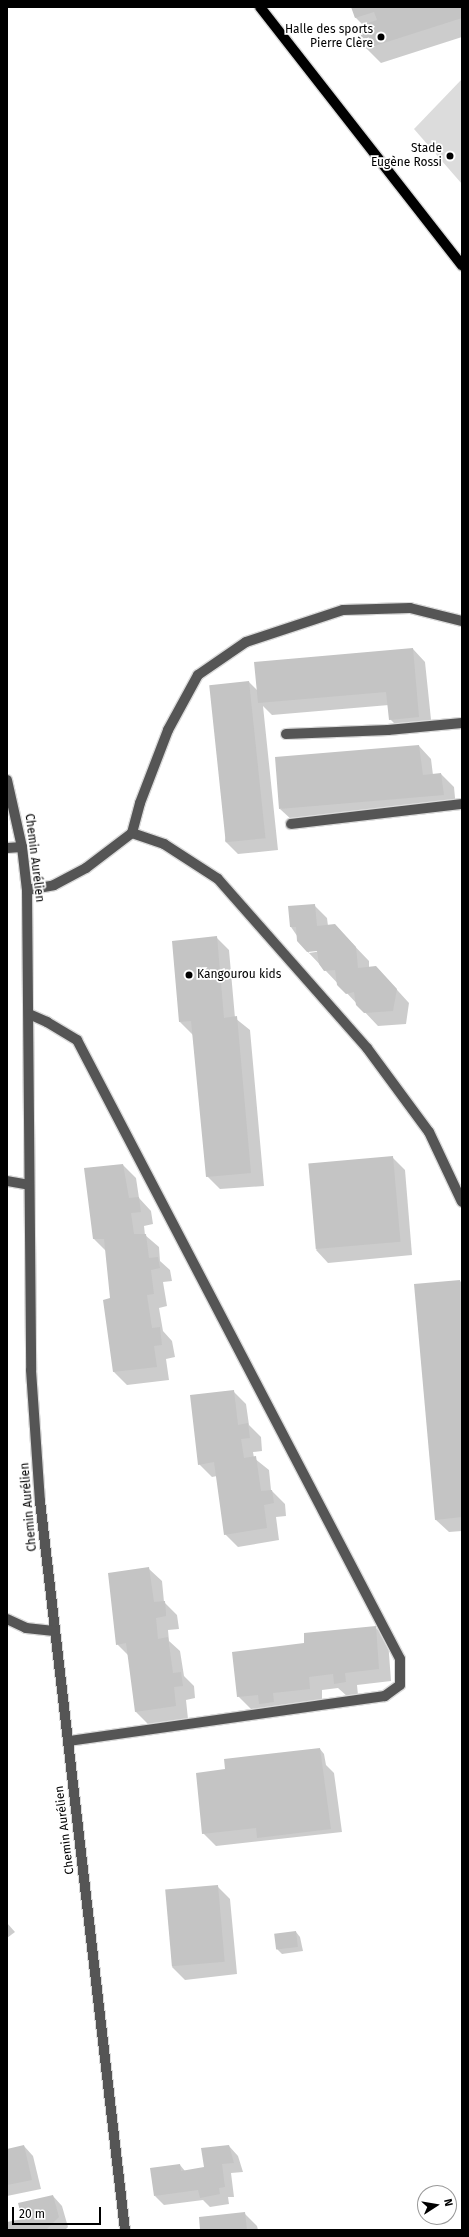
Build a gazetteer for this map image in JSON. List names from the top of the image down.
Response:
{
  "streets": {
    "street": ["Chemin Aurélien"]
  },
  "places": ["Halle des sports Pierre Clère", "Stade Eugène Rossi", "Kangourou kids"],
  "scale_bar": "20 m",
  "north": "right"
}
